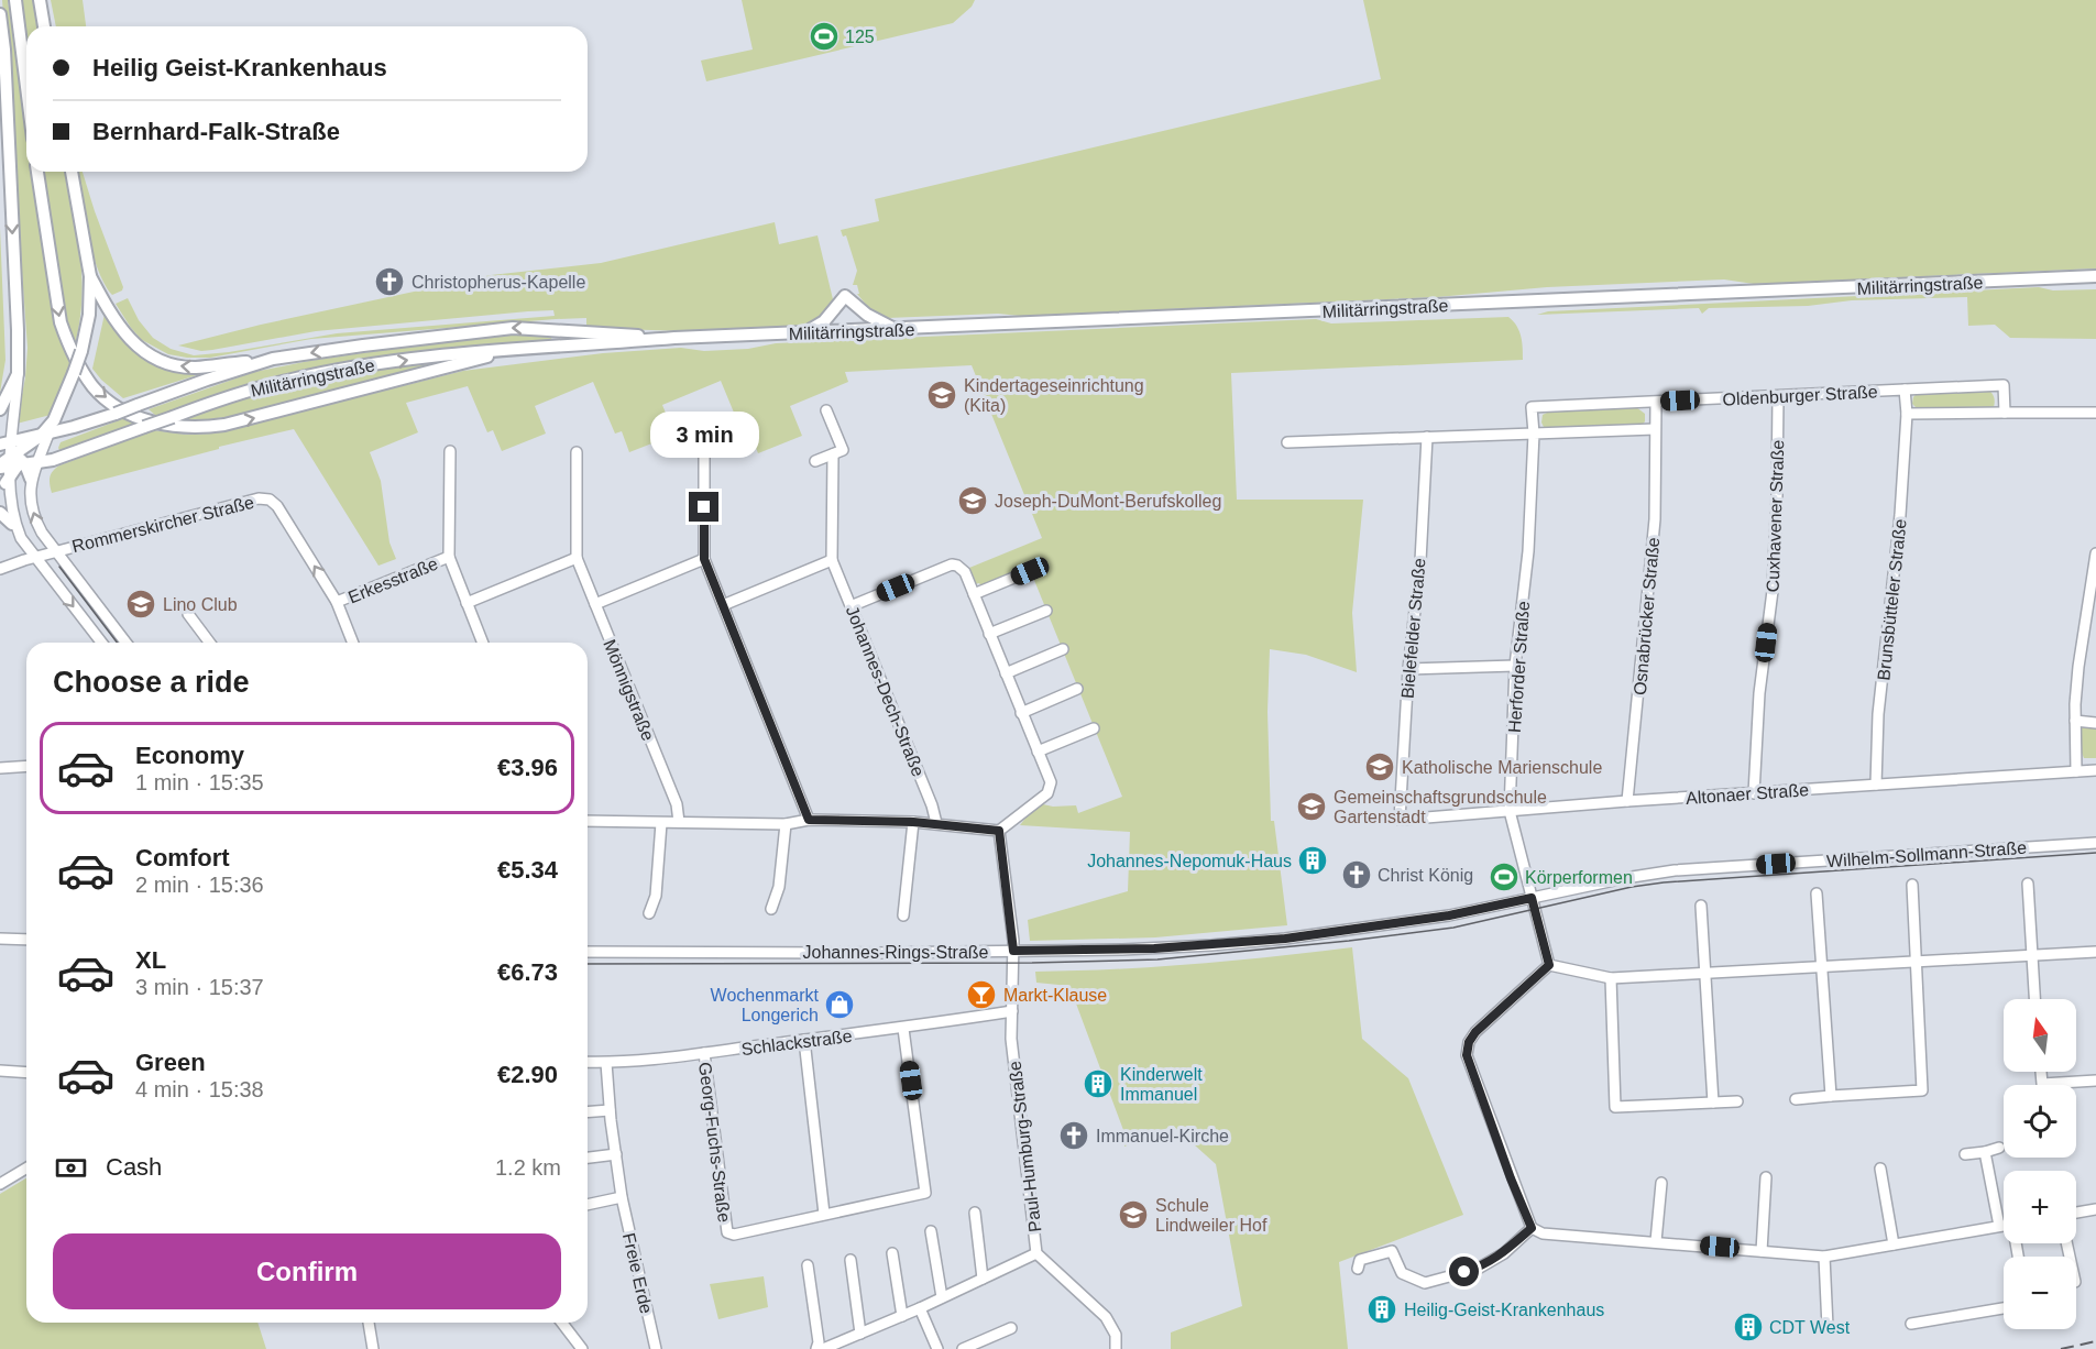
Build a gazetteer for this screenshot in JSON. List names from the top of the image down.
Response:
{
  "streets": {
    "main road": ["Militärringstraße"],
    "street": [
      "Oldenburger Straße",
      "Cuxhavener Straße",
      "Rommerskircher Straße",
      "Erkesstraße",
      "Brunsbütteler Straße",
      "Osnabrücker Straße",
      "Bielefelder Straße",
      "Herforder Straße",
      "Mönnigstraße",
      "Johannes-Dech-Straße",
      "Altonaer Straße",
      "Wilhelm-Sollmann-Straße",
      "Johannes-Rings-Straße",
      "Schlackstraße",
      "Georg-Fuchs-Straße",
      "Paul-Humburg-Straße",
      "Freie Erde"
    ]
  },
  "crossings": [
    ["Oldenburger Straße", "Cuxhavener Straße"],
    ["Oldenburger Straße", "Brunsbütteler Straße"],
    ["Oldenburger Straße", "Herforder Straße"],
    ["Cuxhavener Straße", "Altonaer Straße"],
    ["Rommerskircher Straße", "Erkesstraße"],
    ["Brunsbütteler Straße", "Altonaer Straße"],
    ["Osnabrücker Straße", "Altonaer Straße"],
    ["Bielefelder Straße", "Altonaer Straße"],
    ["Herforder Straße", "Altonaer Straße"],
    ["Herforder Straße", "Wilhelm-Sollmann-Straße"],
    ["Wilhelm-Sollmann-Straße", "Johannes-Rings-Straße"],
    ["Johannes-Rings-Straße", "Paul-Humburg-Straße"],
    ["Schlackstraße", "Georg-Fuchs-Straße"],
    ["Schlackstraße", "Paul-Humburg-Straße"],
    ["Schlackstraße", "Freie Erde"]
  ],
  "one_way": ["Rommerskircher Straße"],
  "places": {
    "sports": ["125", "Körperformen"],
    "church": ["Christopherus-Kapelle", "Christ König", "Immanuel-Kirche"],
    "school or university": [
      "Kindertageseinrichtung (Kita)",
      "Joseph-DuMont-Berufskolleg",
      "Lino Club",
      "Katholische Marienschule",
      "Gemeinschaftsgrundschule Gartenstadt",
      "Schule Lindweiler Hof"
    ],
    "building": [
      "Johannes-Nepomuk-Haus",
      "Kinderwelt Immanuel",
      "Heilig-Geist-Krankenhaus",
      "CDT West"
    ],
    "bar": ["Markt-Klause"],
    "shop": ["Wochenmarkt Longerich"]
  },
  "north": "top",
  "page": {
    "banner": ["Heilig Geist-Krankenhaus", "Bernhard-Falk-Straße"],
    "bubble": "3 min",
    "heading": "Choose a ride",
    "list": [
      {
        "name": "Economy",
        "note": "1 min · 15:35",
        "value": "€3.96"
      },
      {
        "name": "Comfort",
        "note": "2 min · 15:36",
        "value": "€5.34"
      },
      {
        "name": "XL",
        "note": "3 min · 15:37",
        "value": "€6.73"
      },
      {
        "name": "Green",
        "note": "4 min · 15:38",
        "value": "€2.90"
      }
    ],
    "map_buttons": ["+", "−"],
    "pay": ["Cash", "1.2 km"],
    "buttons": "Confirm"
  }
}
